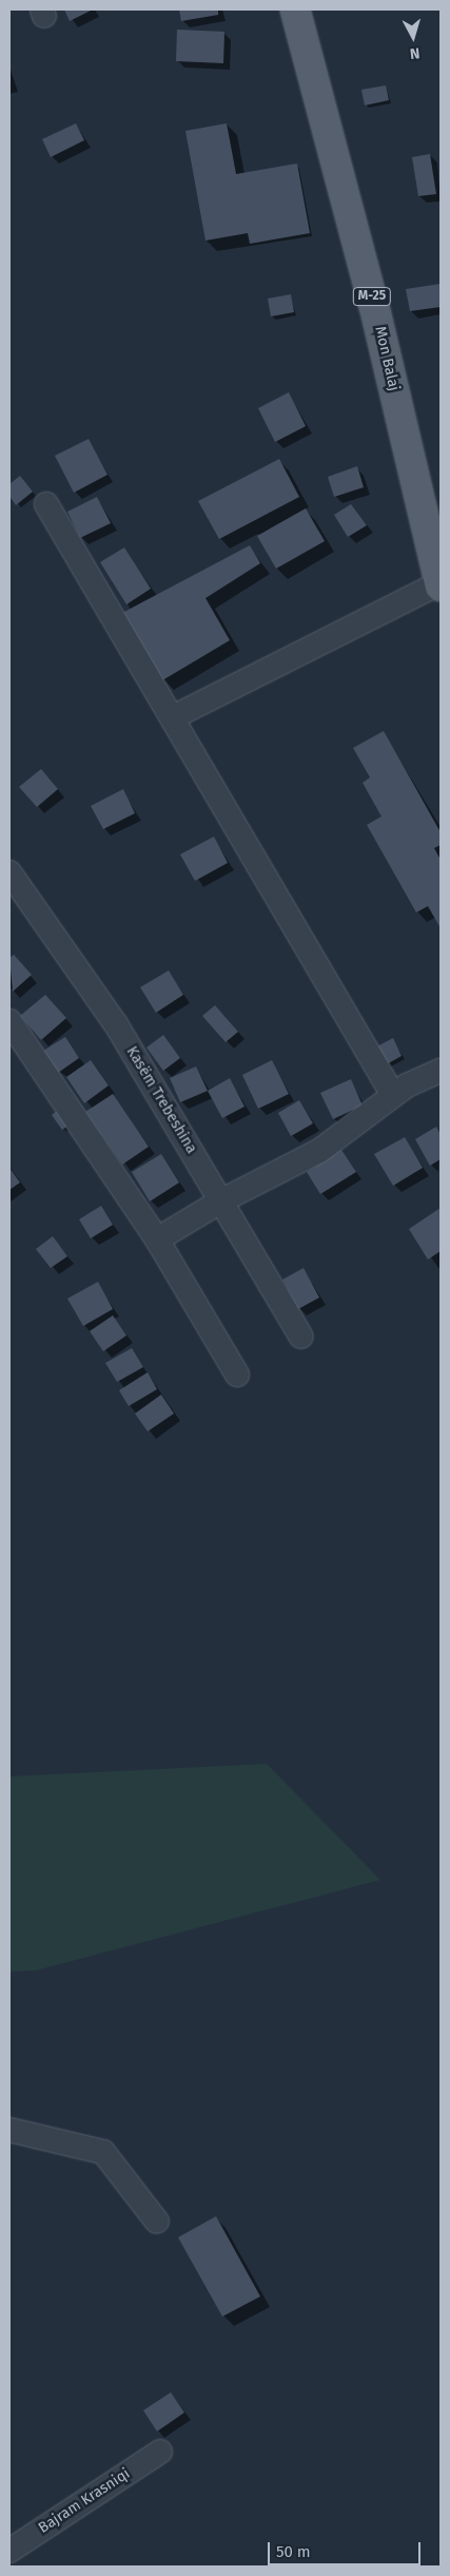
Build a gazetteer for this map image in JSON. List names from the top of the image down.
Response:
{
  "streets": {
    "main road": ["M-25", "Mon Balaj"],
    "street": ["Kasëm Trebeshina", "Bajram Krasniqi"]
  },
  "scale_bar": "50 m",
  "north": "bottom"
}
